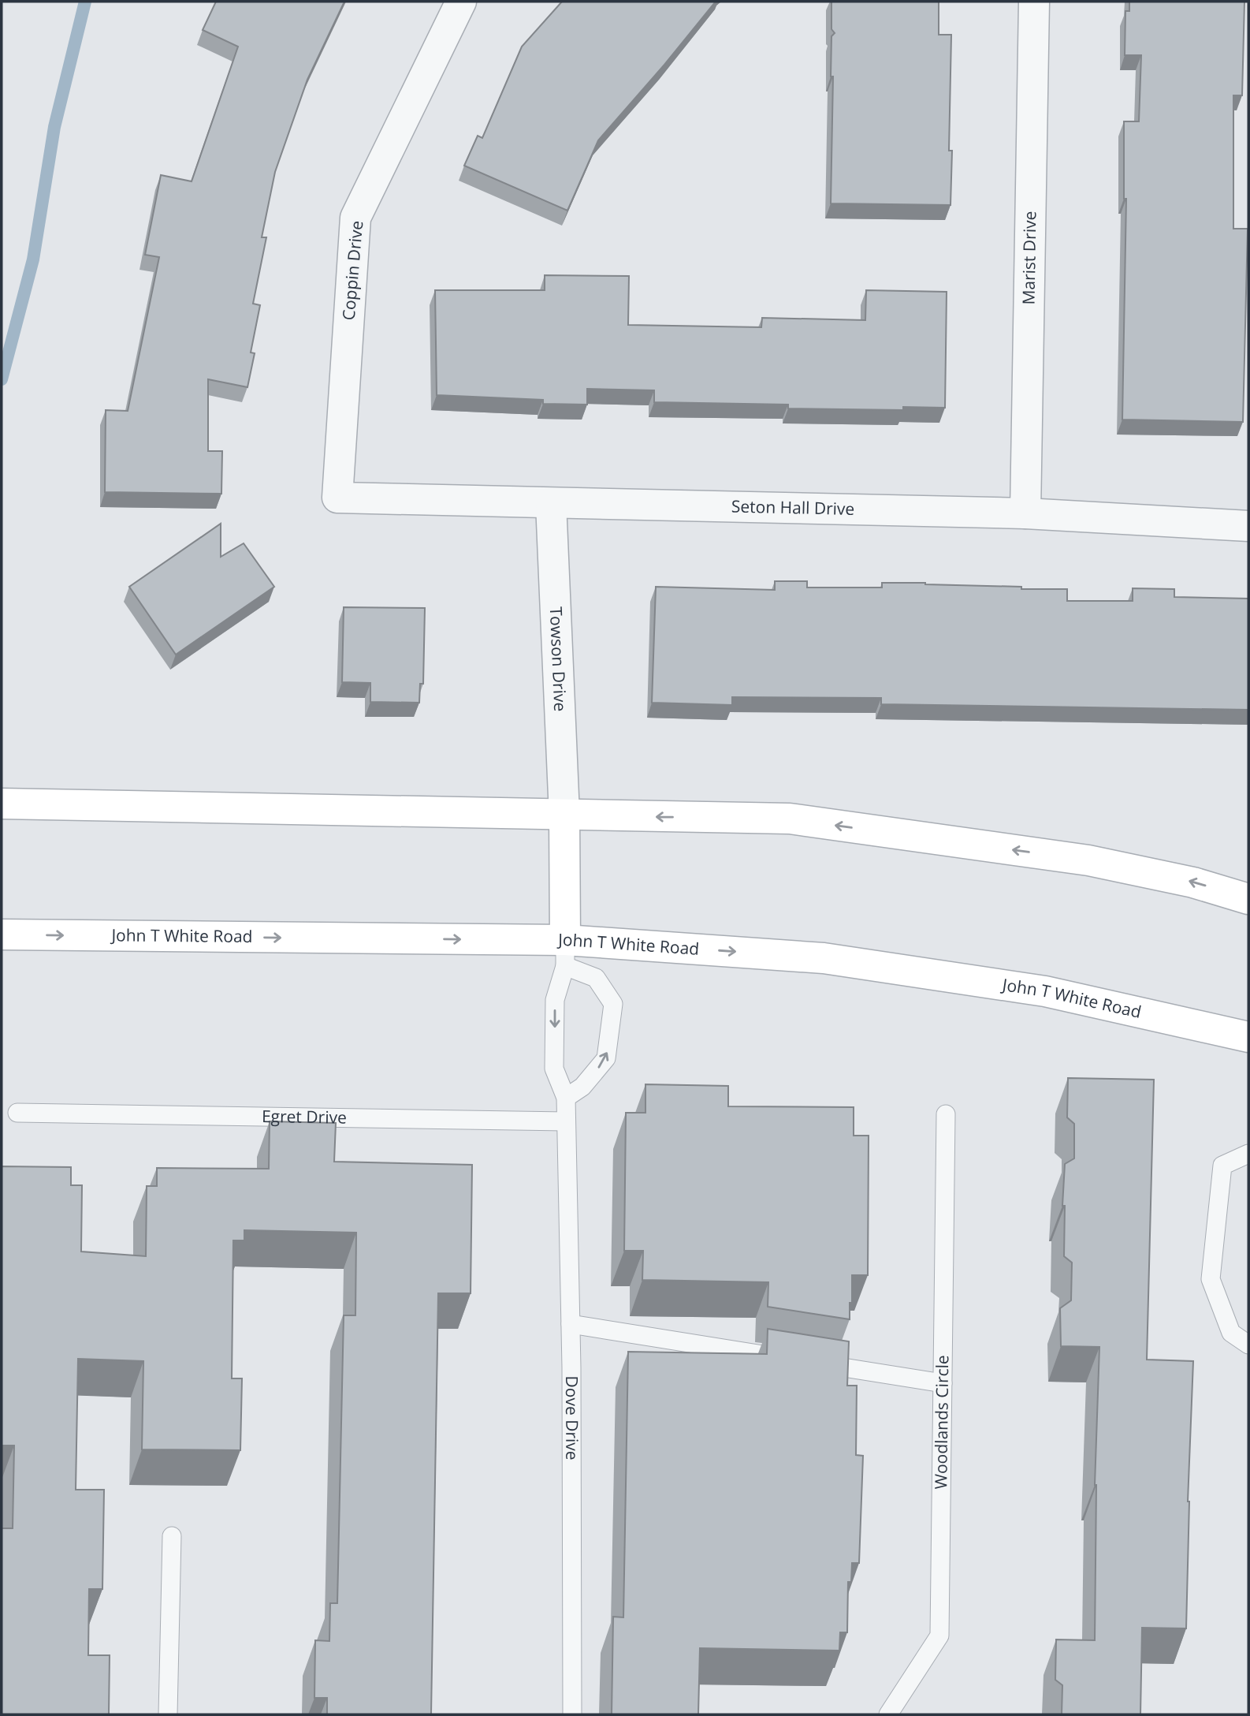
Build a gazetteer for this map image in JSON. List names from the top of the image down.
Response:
{
  "streets": {
    "main road": ["John T White Road"],
    "street": [
      "Marist Drive",
      "Coppin Drive",
      "Seton Hall Drive",
      "Towson Drive"
    ],
    "lane": ["Egret Drive", "Dove Drive", "Woodlands Circle"]
  },
  "crossings": [
    ["Marist Drive", "Seton Hall Drive"],
    ["Coppin Drive", "Seton Hall Drive"],
    ["Seton Hall Drive", "Towson Drive"],
    ["Egret Drive", "Dove Drive"]
  ]
}
